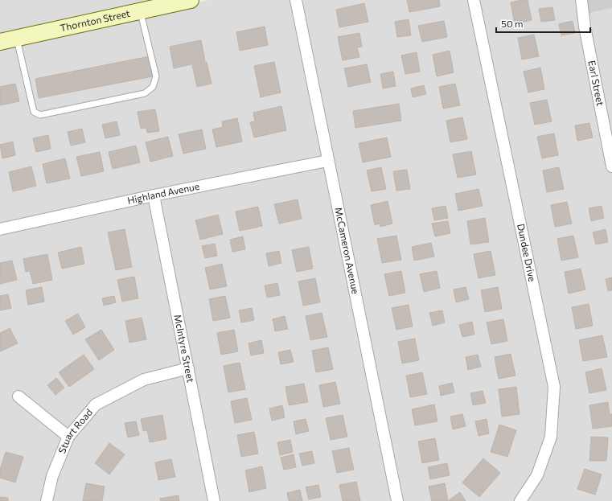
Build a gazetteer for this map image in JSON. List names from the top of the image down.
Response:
{
  "streets": {
    "street": [
      "Thornton Street",
      "Earl Street",
      "Highland Avenue",
      "McCameron Avenue",
      "Dundee Drive",
      "McIntyre Street",
      "Stuart Road"
    ]
  },
  "crossings": [
    ["Highland Avenue", "McCameron Avenue"],
    ["Highland Avenue", "McIntyre Street"],
    ["McIntyre Street", "Stuart Road"]
  ],
  "scale_bar": "50 m"
}
